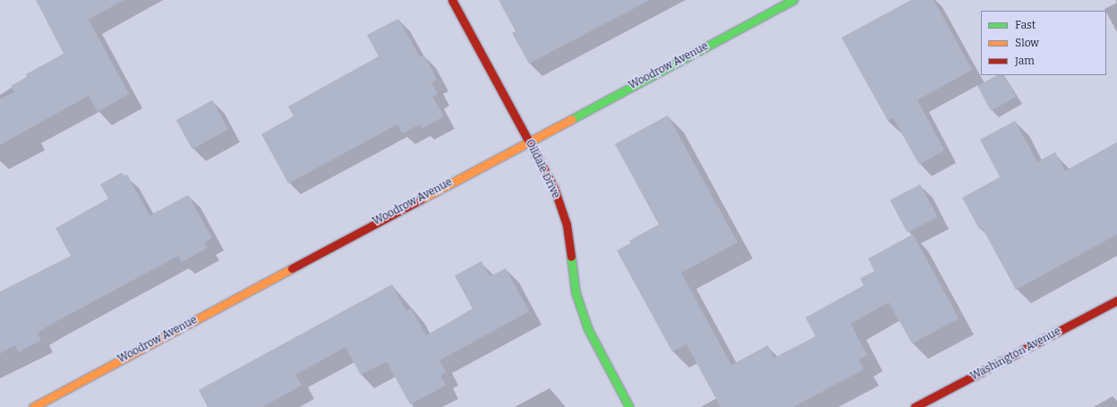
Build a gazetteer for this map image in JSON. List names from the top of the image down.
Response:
{
  "streets": {
    "street": ["Woodrow Avenue", "Oildale Drive", "Washington Avenue"]
  },
  "crossings": [
    ["Woodrow Avenue", "Oildale Drive"]
  ],
  "legend": ["Fast", "Slow", "Jam"]
}
